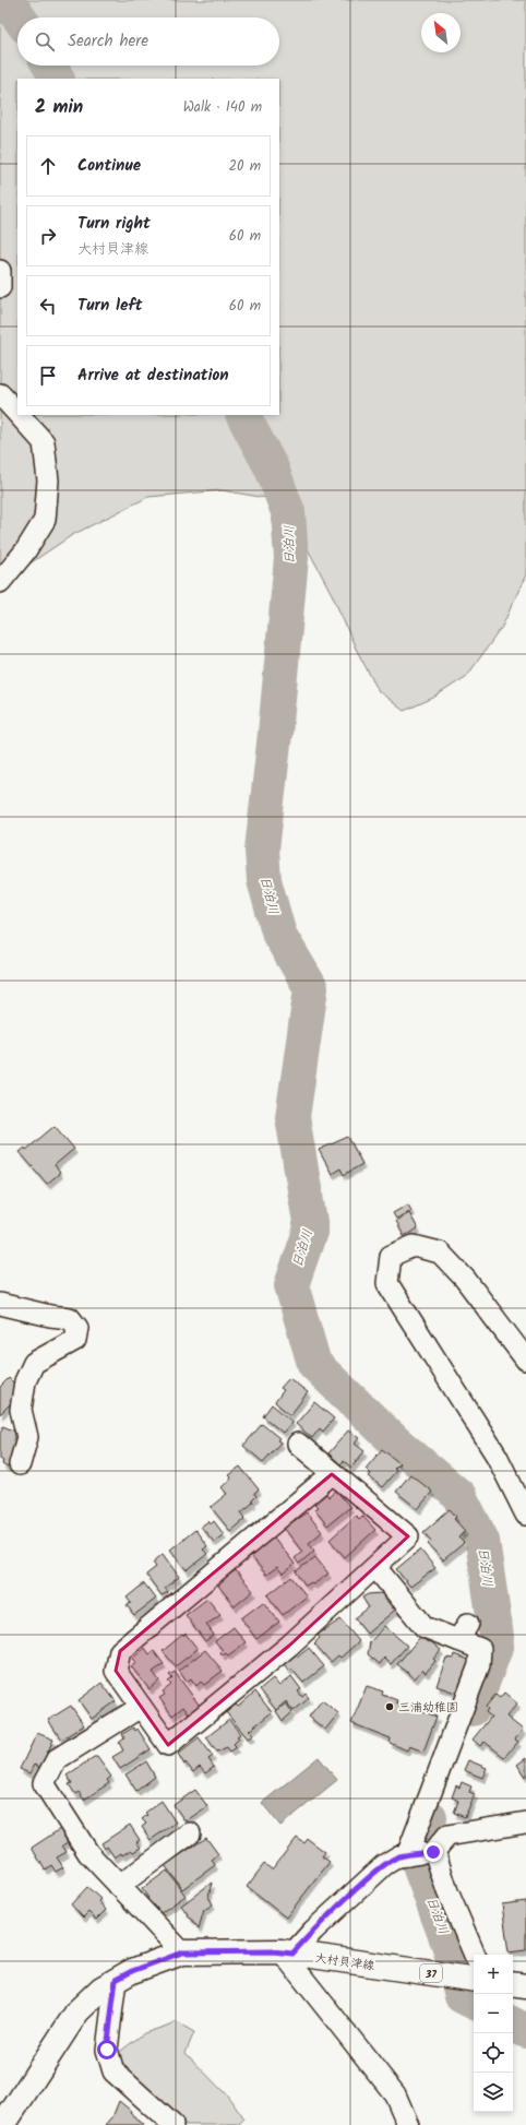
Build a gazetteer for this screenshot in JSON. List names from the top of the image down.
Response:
{
  "streets": {
    "main road": ["大村貝津線", "37"]
  },
  "water": ["日泊川"],
  "places": ["三浦幼稚園"],
  "north": "top left",
  "page": {
    "search": "Search here",
    "heading": ["2 min", "Walk · 140 m"],
    "list": [
      ["Continue", "20 m"],
      ["Turn right", "大村貝津線", "60 m"],
      ["Turn left", "60 m"],
      "Arrive at destination"
    ],
    "map_buttons": ["+", "−"]
  }
}
